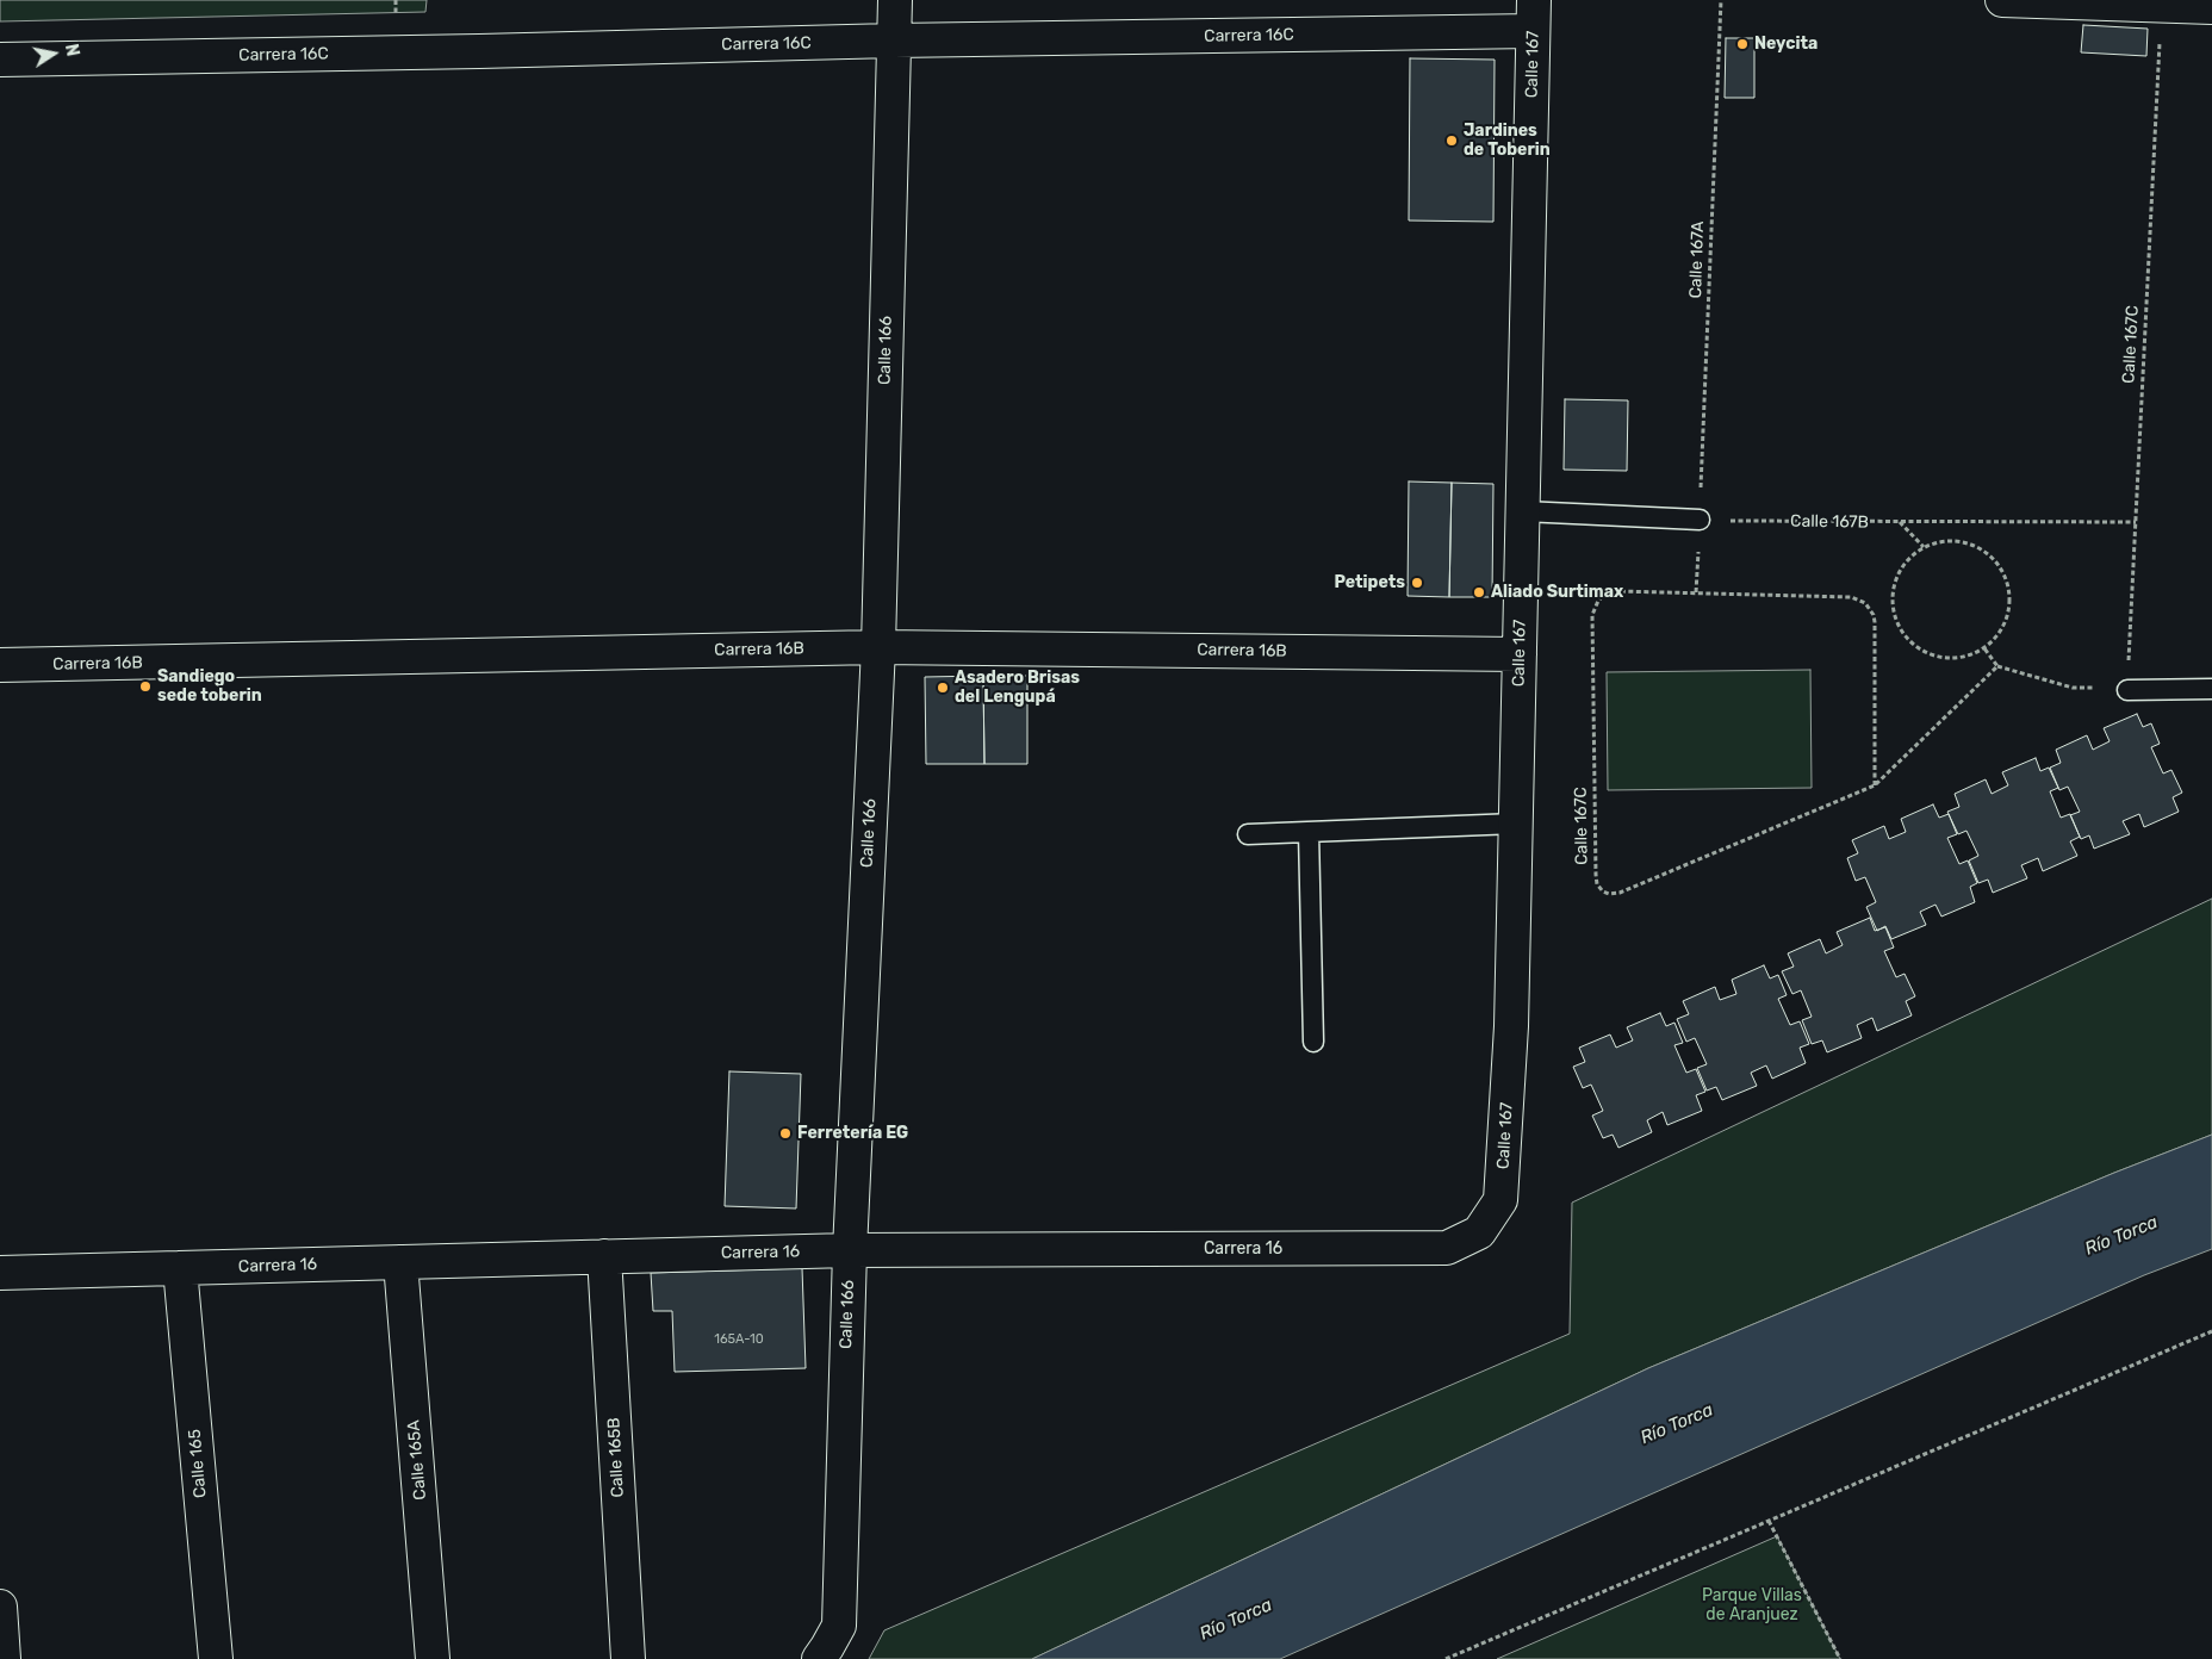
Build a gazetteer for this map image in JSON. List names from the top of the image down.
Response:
{
  "streets": {
    "street": [
      "Carrera 16C",
      "Calle 167",
      "Calle 166",
      "Carrera 16B",
      "Carrera 16",
      "Calle 165B",
      "Calle 165A",
      "Calle 165"
    ],
    "path": ["Calle 167A", "Calle 167C", "Calle 167B"]
  },
  "crossings": [
    ["Carrera 16C", "Calle 167"],
    ["Carrera 16C", "Calle 166"],
    ["Calle 167", "Carrera 16B"],
    ["Calle 167", "Carrera 16"],
    ["Calle 167A", "Calle 167B"],
    ["Calle 167C", "Calle 167B"],
    ["Calle 166", "Carrera 16B"],
    ["Calle 166", "Carrera 16"],
    ["Carrera 16", "Calle 165B"],
    ["Carrera 16", "Calle 165A"],
    ["Carrera 16", "Calle 165"]
  ],
  "water": ["Río Torca"],
  "parks": ["Parque Villas de Aranjuez"],
  "places": [
    "Neycita",
    "Jardines de Toberin",
    "Petipets",
    "Aliado Surtimax",
    "Sandiego sede toberin",
    "Asadero Brisas del Lengupá",
    "Ferretería EG"
  ],
  "house_numbers": ["165A-10"],
  "north": "right"
}
